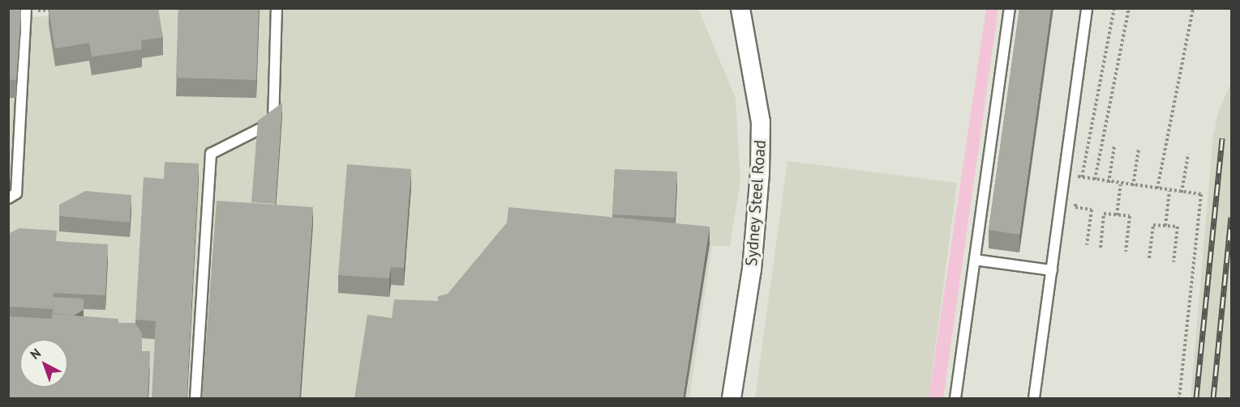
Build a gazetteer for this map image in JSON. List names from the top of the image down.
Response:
{
  "streets": {
    "street": ["Sydney Steel Road"]
  },
  "north": "top left"
}
